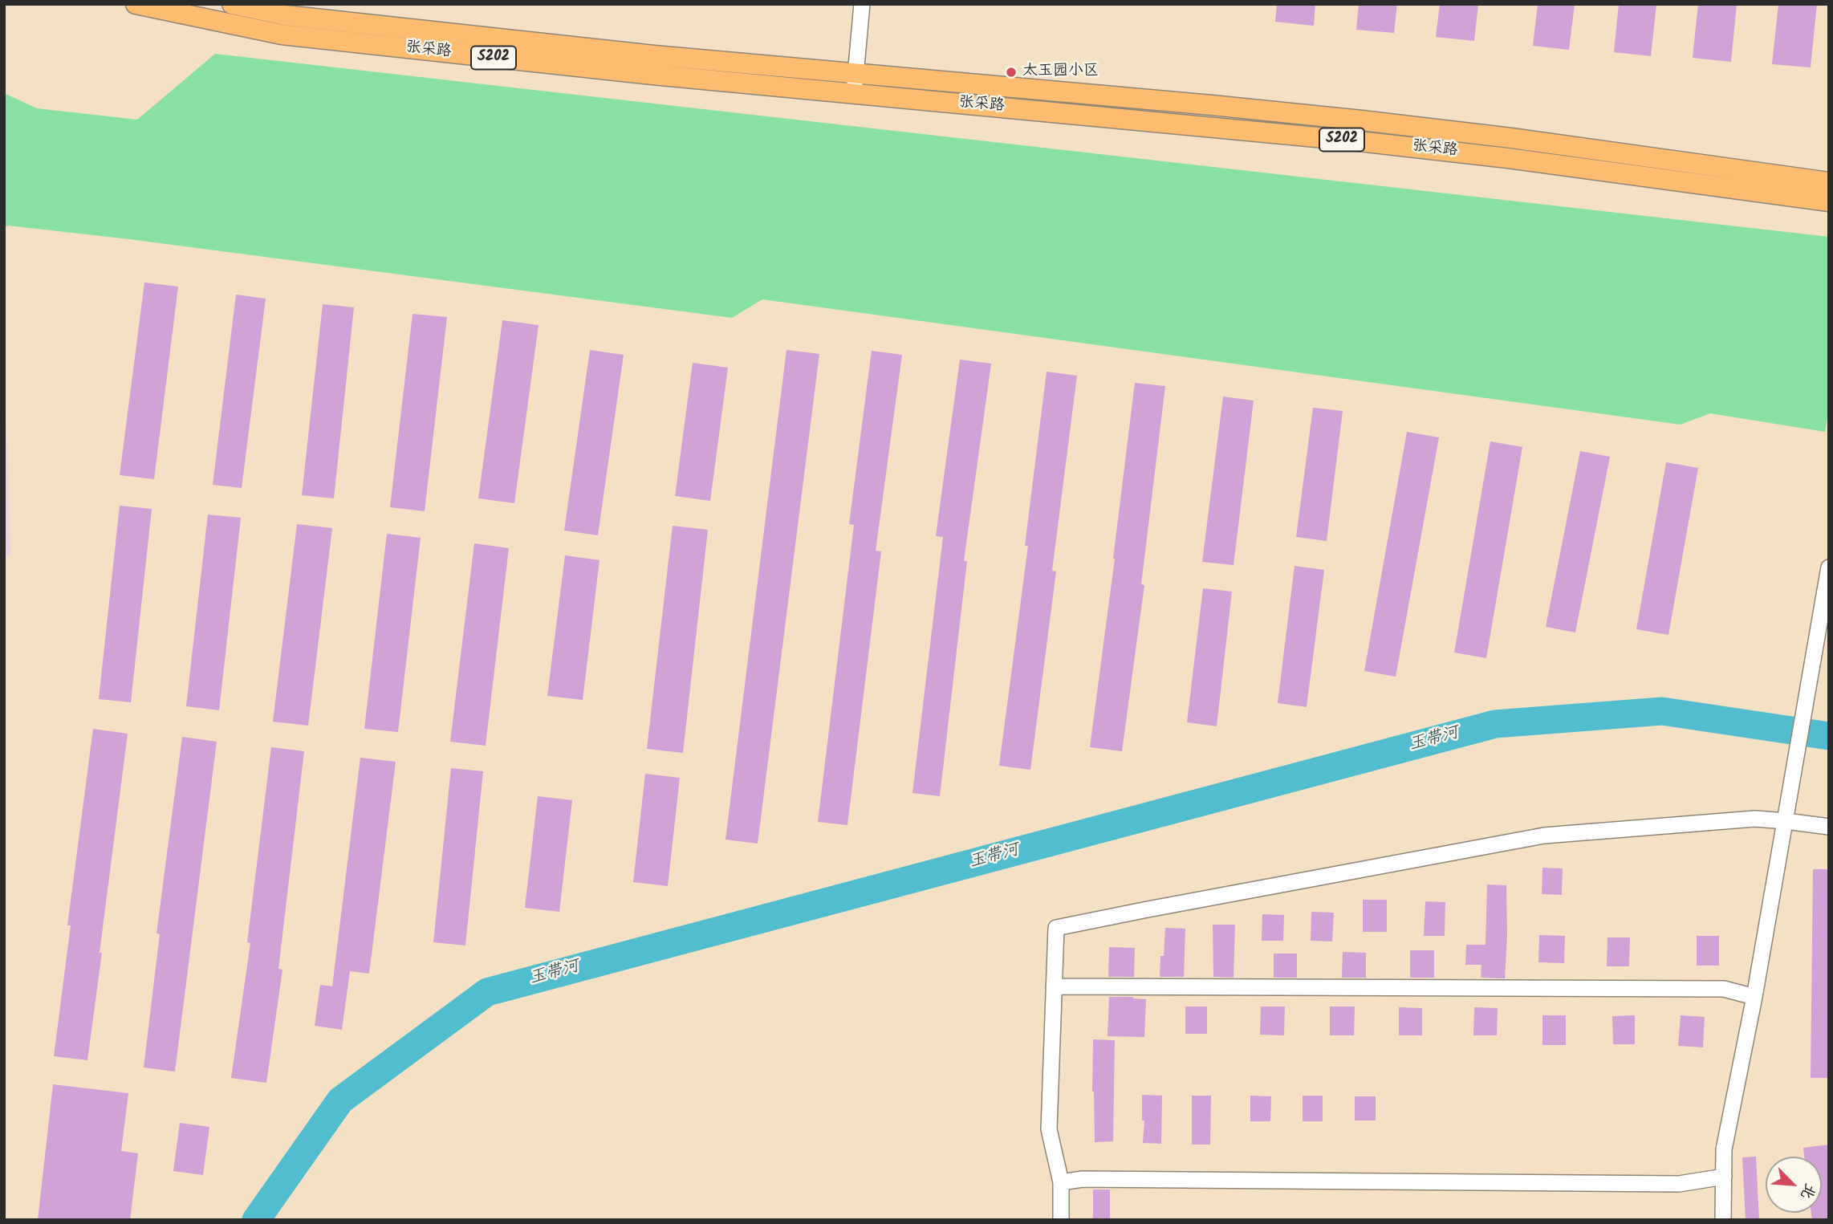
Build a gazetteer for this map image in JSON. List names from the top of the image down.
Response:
{
  "streets": {
    "main road": ["张采路", "S202"]
  },
  "water": ["玉带河"],
  "places": ["太玉园小区"],
  "north": "bottom right"
}
